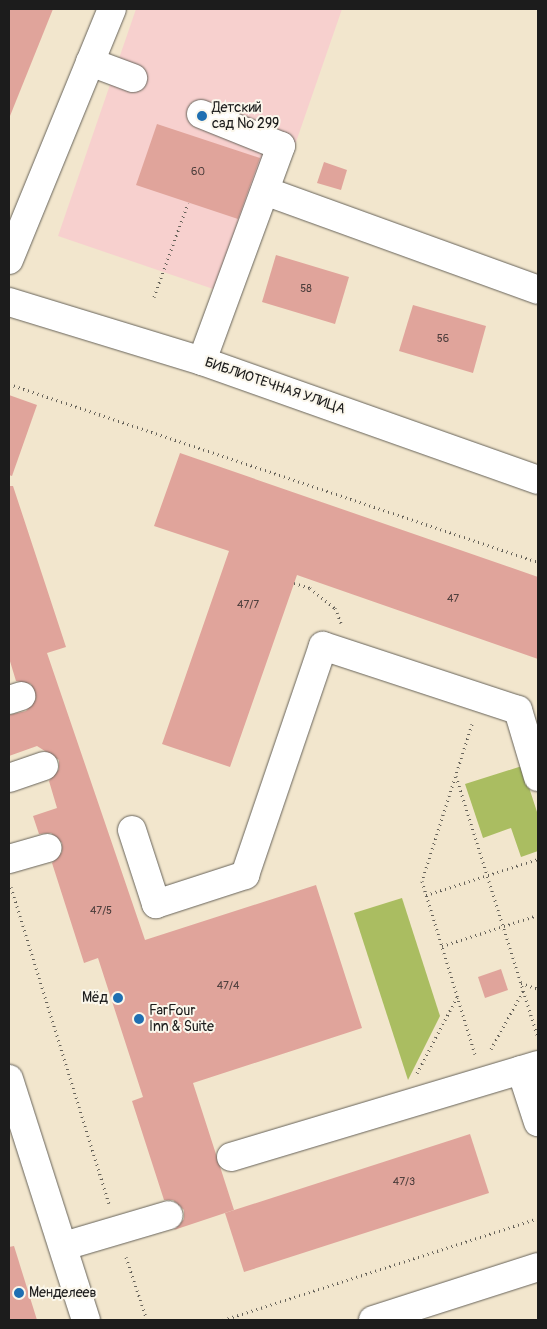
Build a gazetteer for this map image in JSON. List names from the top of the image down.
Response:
{
  "streets": {
    "street": ["БИБЛИОТЕЧНАЯ УЛИЦА"]
  },
  "places": [
    "Детский сад № 299",
    "Мёд",
    "FarFour Inn & Suite",
    "Менделеев"
  ],
  "house_numbers": [
    "60",
    "58",
    "56",
    "47",
    "47/7",
    "47/5",
    "47/4",
    "47/3"
  ]
}
